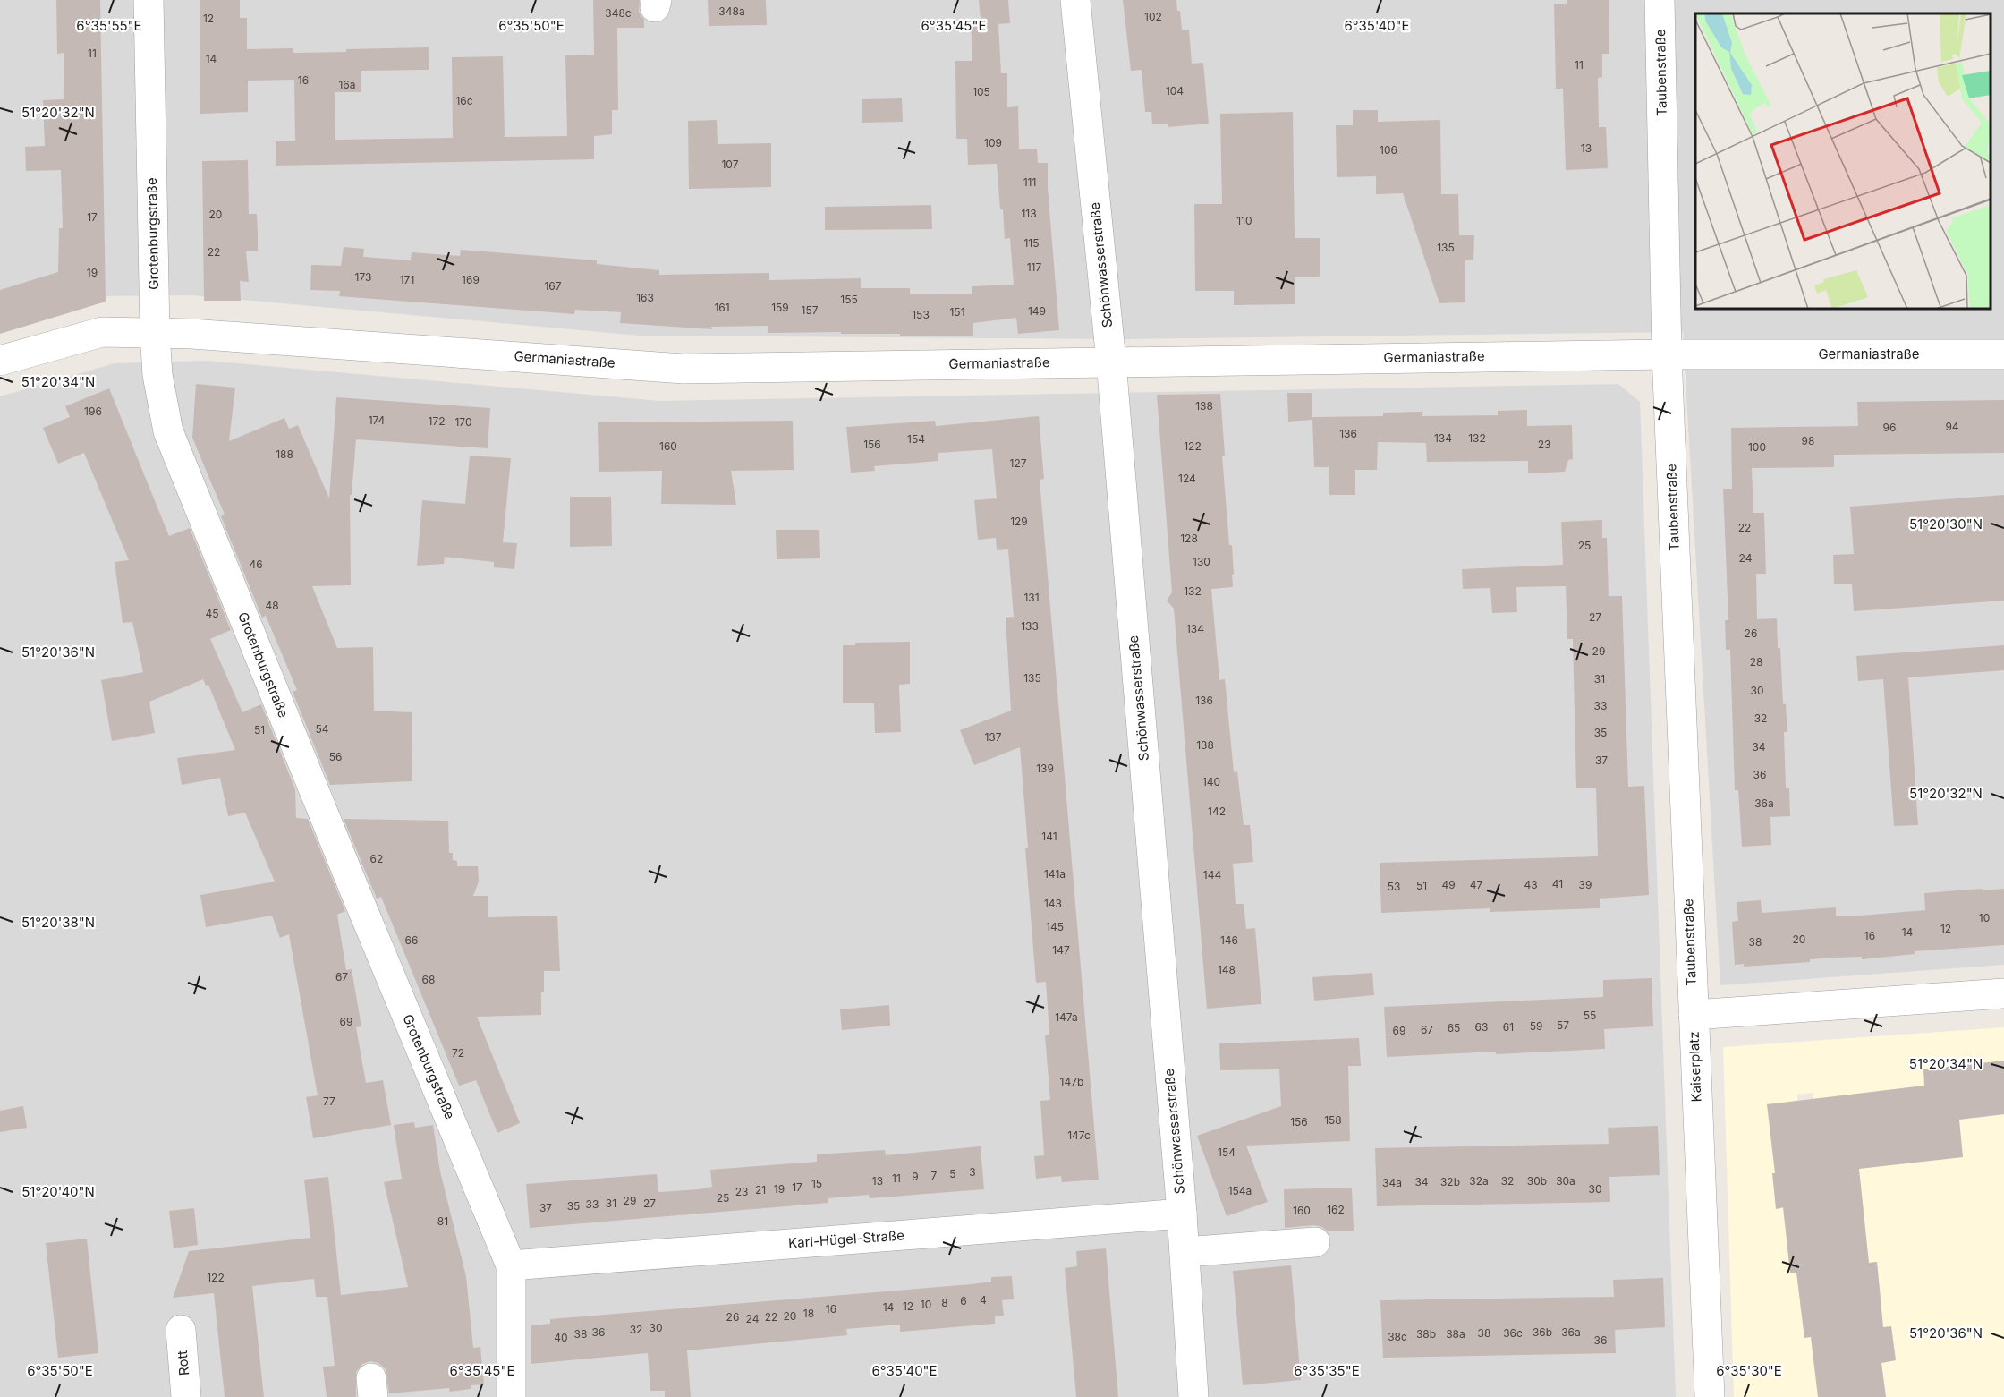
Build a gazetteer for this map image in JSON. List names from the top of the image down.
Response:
{
  "streets": {
    "street": [
      "Taubenstraße",
      "Grotenburgstraße",
      "Schönwasserstraße",
      "Germaniastraße",
      "Kaiserplatz",
      "Karl-Hügel-Straße",
      "Rott"
    ]
  },
  "crossings": [
    ["Taubenstraße", "Germaniastraße"],
    ["Taubenstraße", "Kaiserplatz"],
    ["Grotenburgstraße", "Germaniastraße"],
    ["Grotenburgstraße", "Karl-Hügel-Straße"],
    ["Schönwasserstraße", "Germaniastraße"],
    ["Schönwasserstraße", "Karl-Hügel-Straße"]
  ],
  "house_numbers": [
    "348a",
    "348c",
    "102",
    "12",
    "11",
    "14",
    "11",
    "16",
    "16a",
    "104",
    "105",
    "16c",
    "109",
    "13",
    "106",
    "107",
    "111",
    "113",
    "20",
    "17",
    "110",
    "115",
    "135",
    "22",
    "117",
    "19",
    "173",
    "171",
    "169",
    "167",
    "163",
    "155",
    "161",
    "159",
    "157",
    "149",
    "151",
    "153",
    "138",
    "196",
    "174",
    "172",
    "170",
    "94",
    "96",
    "136",
    "134",
    "132",
    "154",
    "98",
    "156",
    "23",
    "160",
    "122",
    "100",
    "188",
    "127",
    "124",
    "129",
    "22",
    "128",
    "25",
    "24",
    "130",
    "46",
    "132",
    "131",
    "48",
    "45",
    "27",
    "133",
    "134",
    "26",
    "29",
    "28",
    "135",
    "31",
    "30",
    "136",
    "33",
    "32",
    "54",
    "51",
    "35",
    "137",
    "138",
    "34",
    "56",
    "37",
    "139",
    "36",
    "140",
    "36a",
    "142",
    "141",
    "62",
    "141a",
    "144",
    "41",
    "49",
    "47",
    "43",
    "39",
    "51",
    "53",
    "143",
    "10",
    "145",
    "12",
    "14",
    "16",
    "20",
    "66",
    "146",
    "38",
    "147",
    "148",
    "67",
    "68",
    "55",
    "147a",
    "69",
    "57",
    "59",
    "63",
    "61",
    "65",
    "67",
    "69",
    "72",
    "147b",
    "77",
    "158",
    "156",
    "147c",
    "154",
    "3",
    "5",
    "7",
    "9",
    "11",
    "13",
    "32a",
    "32",
    "30b",
    "30a",
    "34",
    "32b",
    "34a",
    "15",
    "17",
    "19",
    "30",
    "21",
    "154a",
    "23",
    "25",
    "29",
    "31",
    "27",
    "33",
    "35",
    "37",
    "162",
    "160",
    "81",
    "122",
    "4",
    "6",
    "8",
    "10",
    "12",
    "14",
    "16",
    "18",
    "20",
    "26",
    "22",
    "24",
    "30",
    "32",
    "36",
    "36b",
    "36a",
    "38",
    "36c",
    "38",
    "38b",
    "38a",
    "38c",
    "40",
    "36"
  ],
  "coordinates": [
    "6°35'55\"E",
    "6°35'50\"E",
    "6°35'45\"E",
    "6°35'40\"E",
    "51°20'32\"N",
    "51°20'34\"N",
    "51°20'30\"N",
    "51°20'36\"N",
    "51°20'38\"N",
    "51°20'40\"N",
    "6°35'35\"E",
    "6°35'30\"E"
  ]
}
